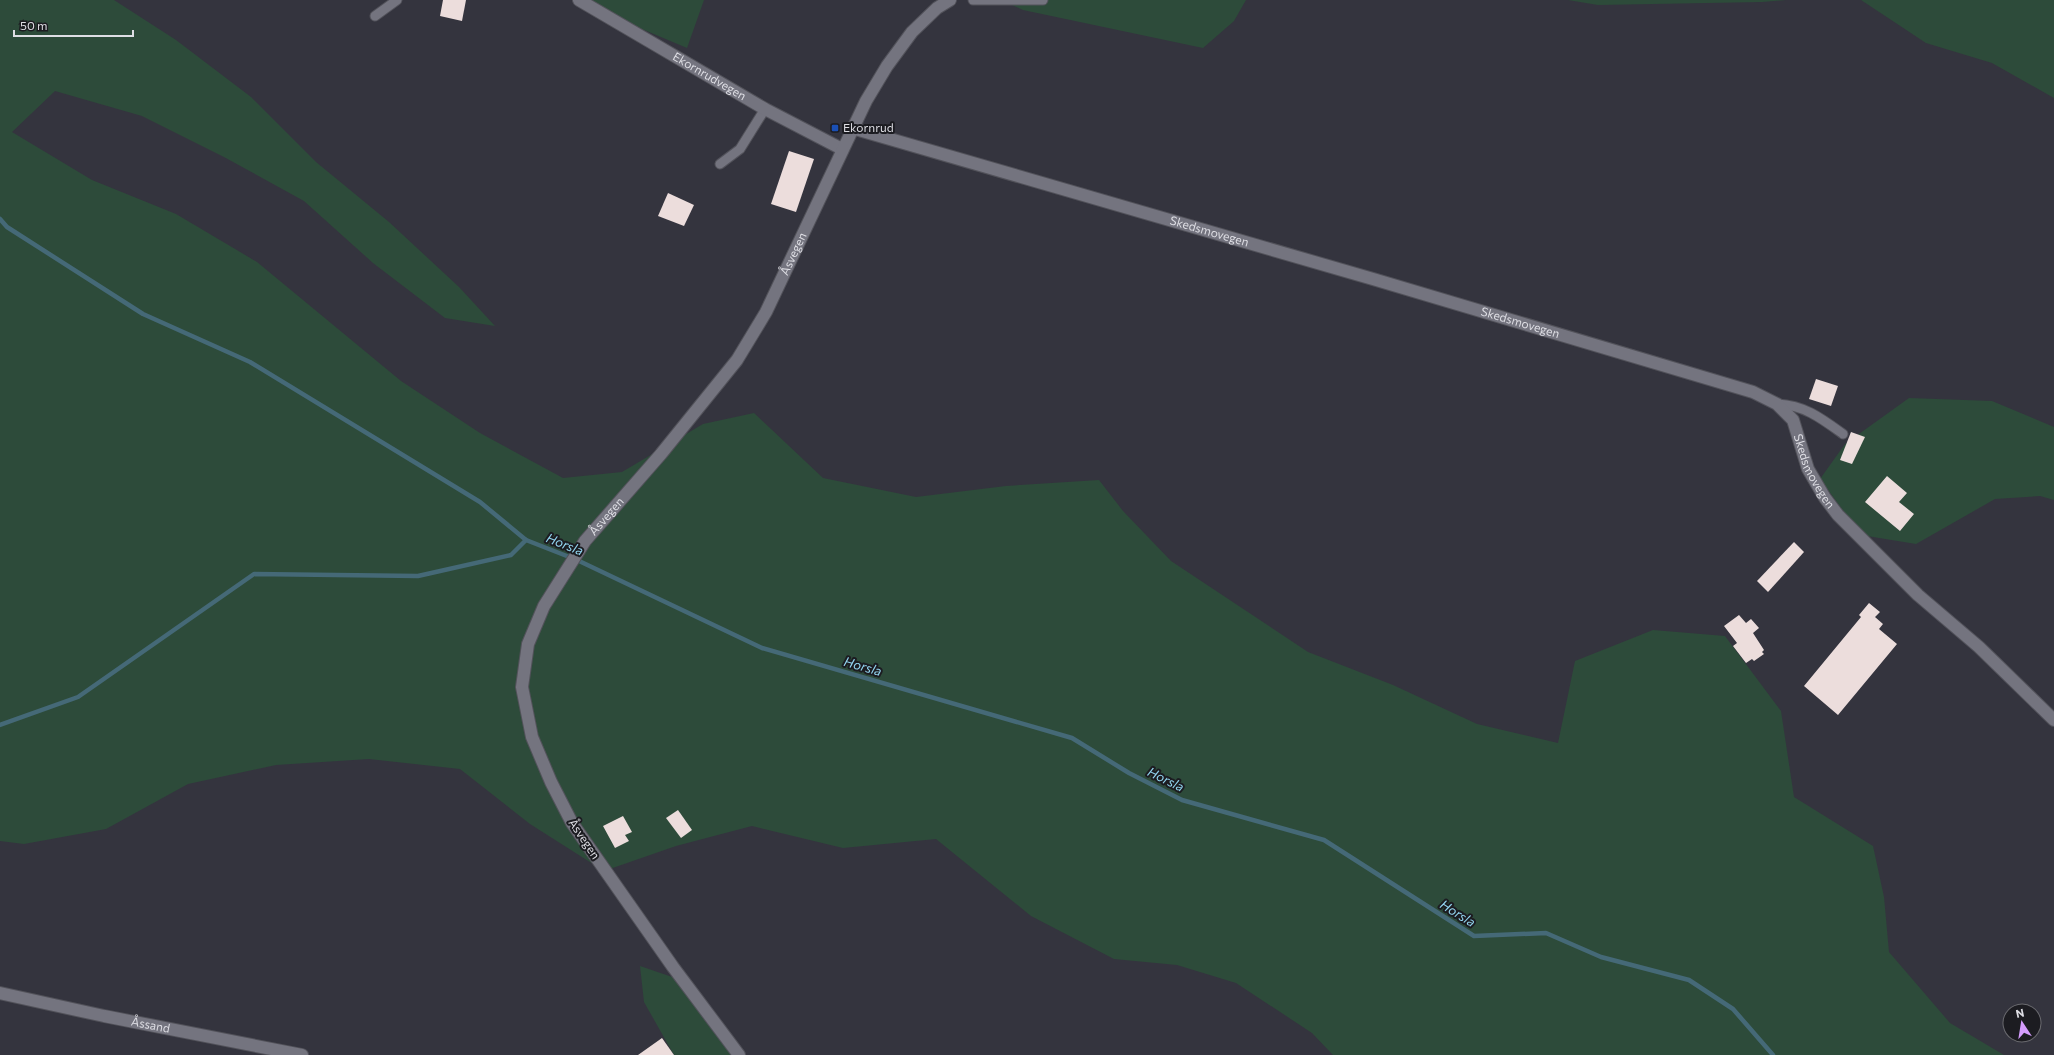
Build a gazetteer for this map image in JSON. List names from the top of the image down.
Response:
{
  "streets": {
    "street": [
      "Ekornrudvegen",
      "Skedsmovegen",
      "Åsvegen",
      "Åssand"
    ]
  },
  "crossings": [
    ["Ekornrudvegen", "Åsvegen"],
    ["Skedsmovegen", "Åsvegen"]
  ],
  "water": ["Horsla"],
  "places": {
    "transit": ["Ekornrud"]
  },
  "scale_bar": "50 m",
  "north": "top"
}
